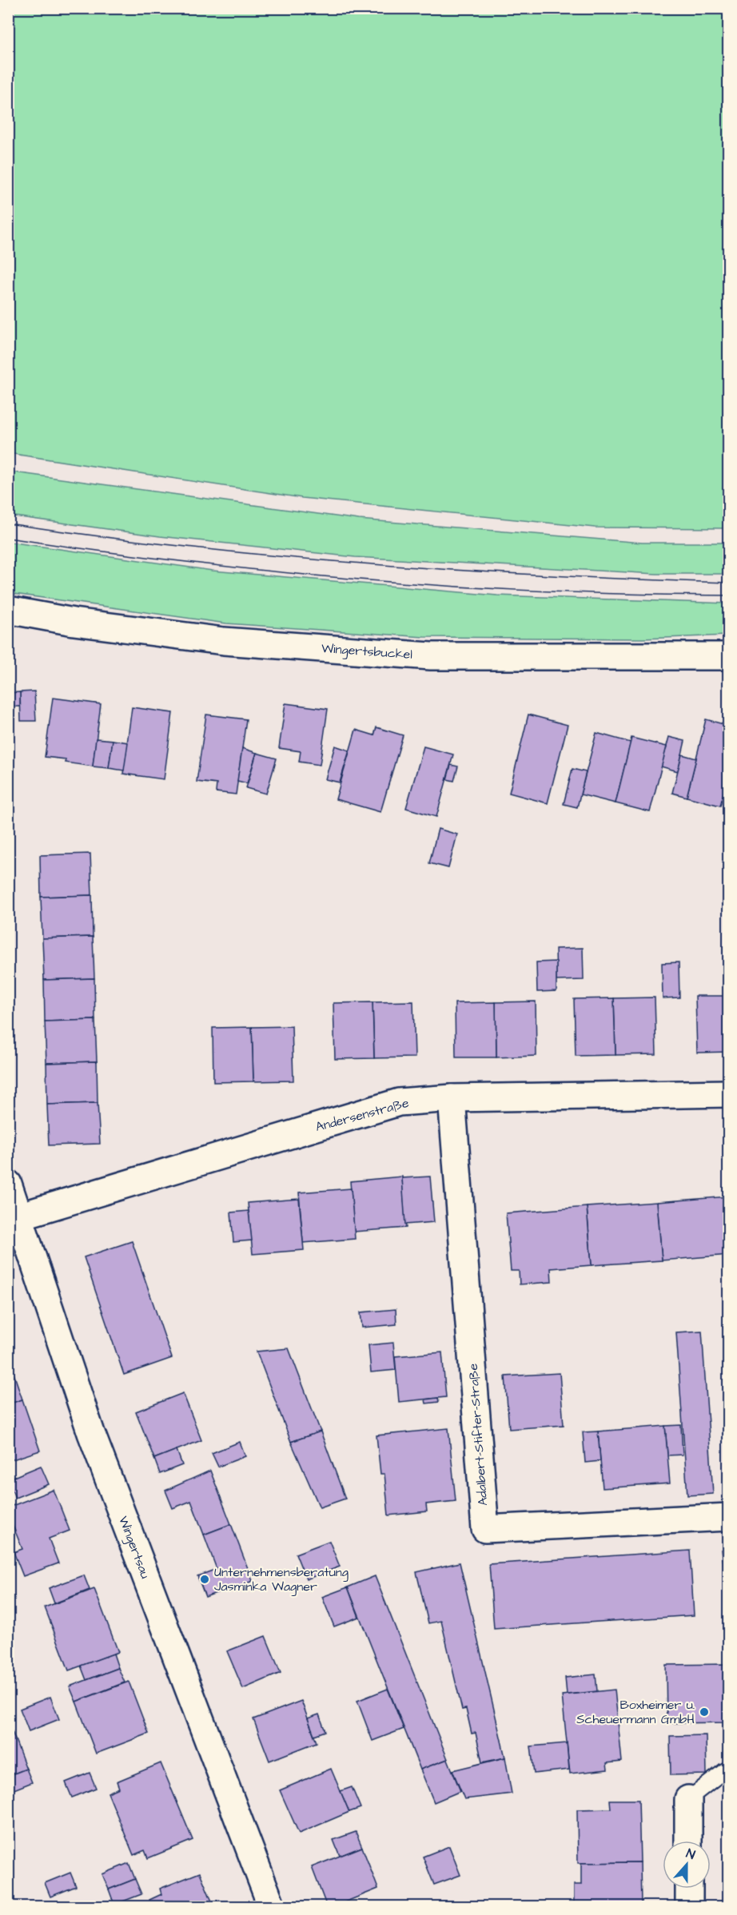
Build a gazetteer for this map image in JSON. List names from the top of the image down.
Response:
{
  "streets": {
    "street": [
      "Wingertsbuckel",
      "Andersenstraße",
      "Adalbert-Stifter-Straße",
      "Wingertsau"
    ]
  },
  "crossings": [
    ["Andersenstraße", "Adalbert-Stifter-Straße"],
    ["Andersenstraße", "Wingertsau"]
  ],
  "places": ["Unternehmensberatung Jasminka Wagner", "Boxheimer u. Scheuermann GmbH"],
  "north": "top"
}
